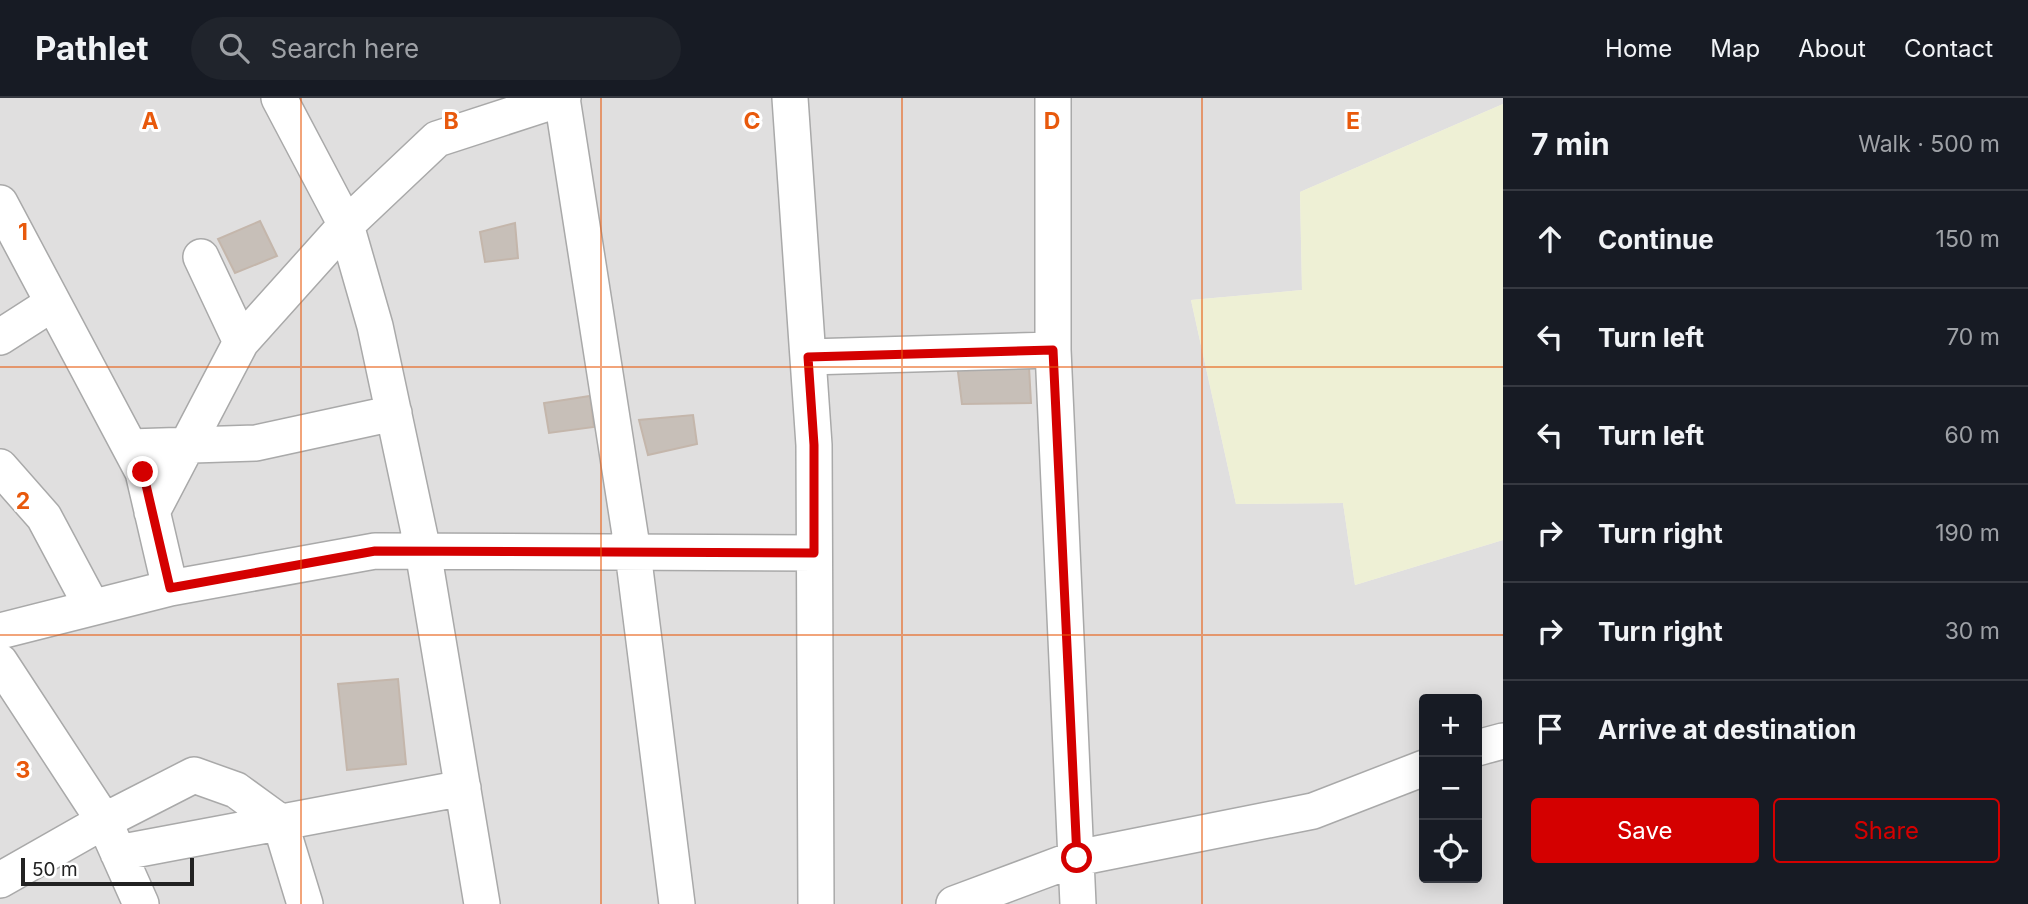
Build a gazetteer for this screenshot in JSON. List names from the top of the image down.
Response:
{
  "scale_bar": "50 m",
  "page": {
    "header": "Pathlet",
    "search": "Search here",
    "nav": [
      "Home",
      "Map",
      "About",
      "Contact"
    ],
    "heading": ["7 min", "Walk · 500 m"],
    "list": [
      ["Continue", "150 m"],
      ["Turn left", "70 m"],
      ["Turn left", "60 m"],
      ["Turn right", "190 m"],
      ["Turn right", "30 m"],
      "Arrive at destination"
    ],
    "map_buttons": ["+", "−"],
    "buttons": ["Save", "Share"],
    "scale": "50 m"
  },
  "grid": {
    "columns": [
      "A",
      "B",
      "C",
      "D",
      "E"
    ],
    "rows": ["1", "2", "3"]
  }
}
